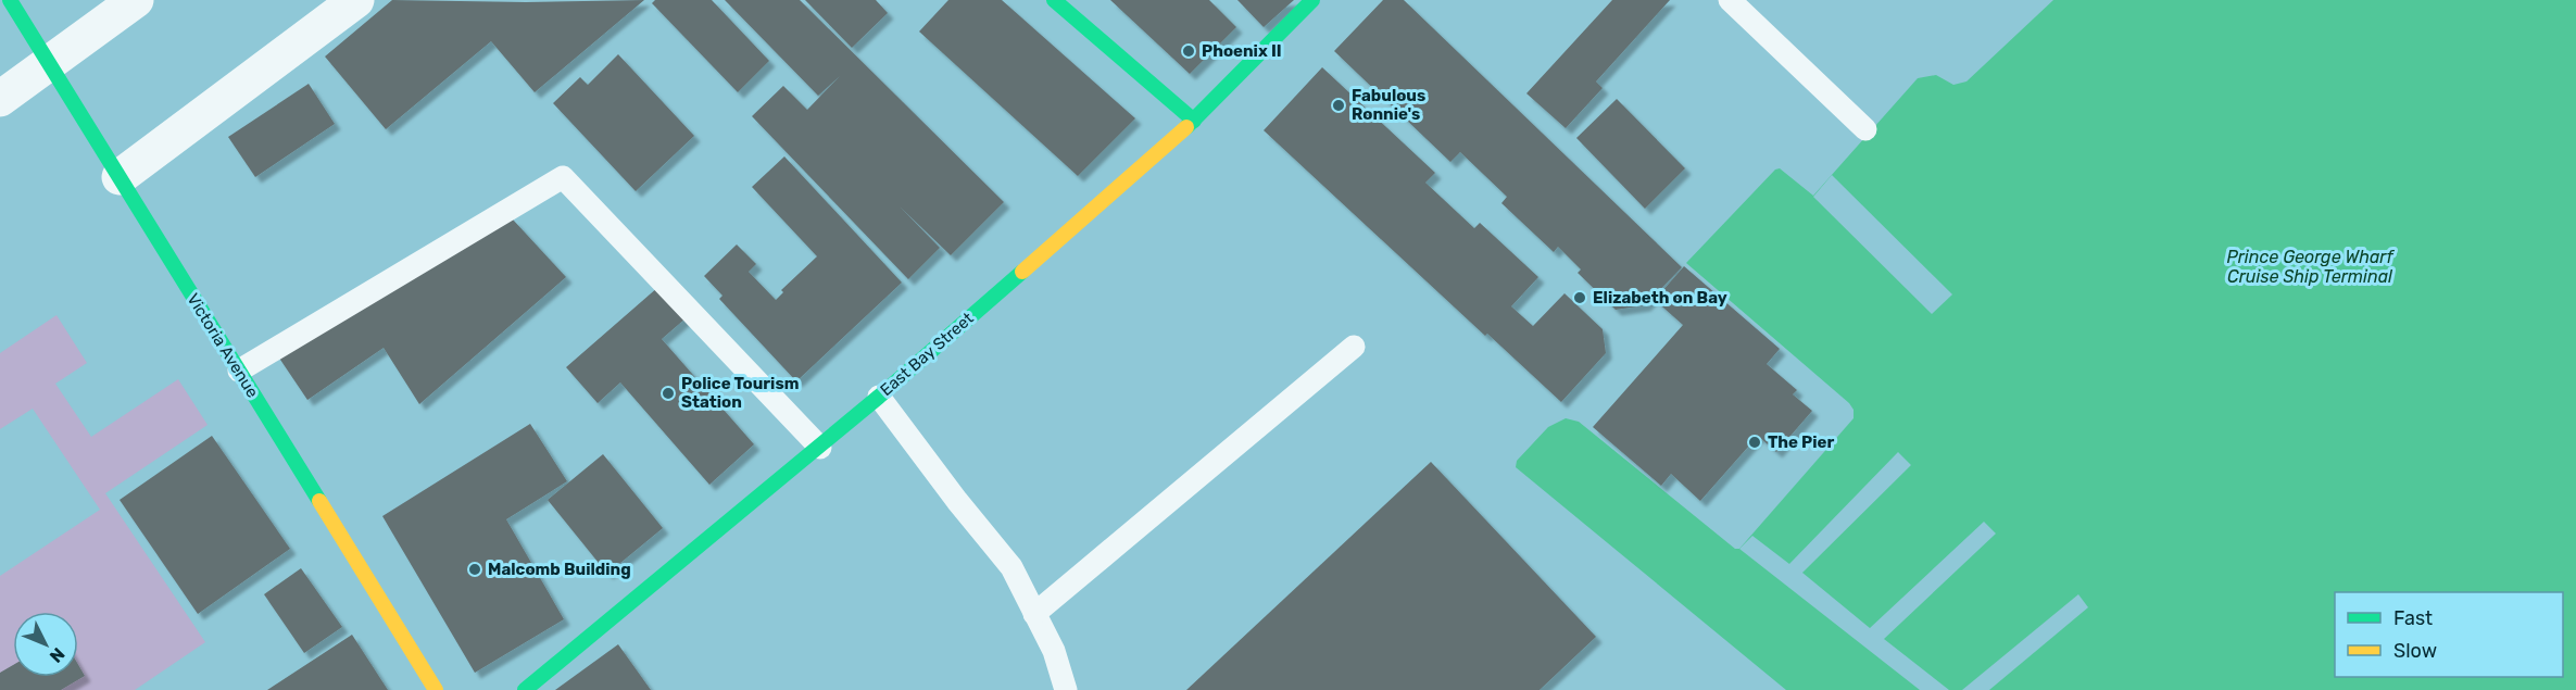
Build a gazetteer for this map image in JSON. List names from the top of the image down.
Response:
{
  "streets": {
    "main road": ["Victoria Avenue", "East Bay Street"]
  },
  "water": ["Prince George Wharf Cruise Ship Terminal"],
  "places": [
    "Phoenix II",
    "Fabulous Ronnie's",
    "Elizabeth on Bay",
    "Police Tourism Station",
    "The Pier",
    "Malcomb Building"
  ],
  "legend": ["Fast", "Slow"],
  "north": "bottom right"
}
